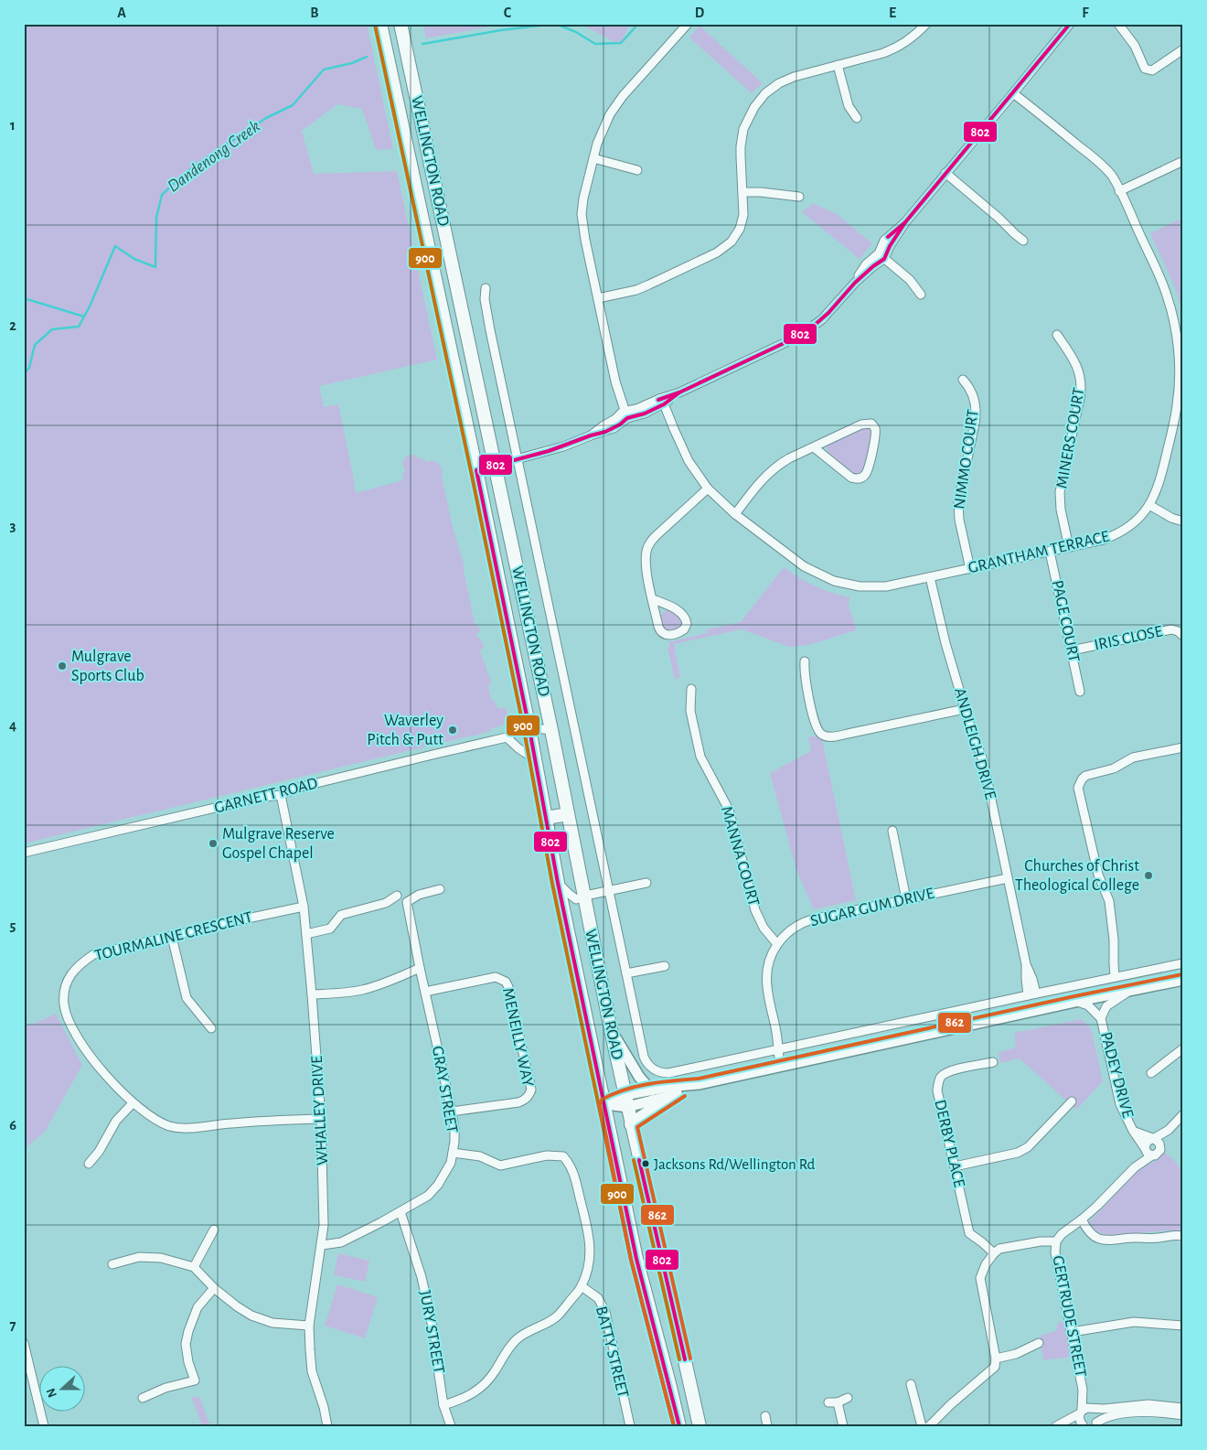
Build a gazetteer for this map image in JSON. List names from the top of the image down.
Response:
{
  "streets": {
    "highway": ["WELLINGTON ROAD"],
    "street": [
      "MINERS COURT",
      "NIMMO COURT",
      "GRANTHAM TERRACE",
      "PAGE COURT",
      "IRIS CLOSE",
      "ANDLEIGH DRIVE",
      "GARNETT ROAD",
      "MANNA COURT",
      "SUGAR GUM DRIVE",
      "TOURMALINE CRESCENT",
      "MENEILLY WAY",
      "PADEY DRIVE",
      "GRAY STREET",
      "WHALLEY DRIVE",
      "DERBY PLACE",
      "GERTRUDE STREET",
      "JURY STREET",
      "BATTY STREET"
    ]
  },
  "crossings": [
    ["WELLINGTON ROAD", "GARNETT ROAD"],
    ["WELLINGTON ROAD", "SUGAR GUM DRIVE"],
    ["MINERS COURT", "GRANTHAM TERRACE"],
    ["NIMMO COURT", "GRANTHAM TERRACE"],
    ["GRANTHAM TERRACE", "PAGE COURT"],
    ["GRANTHAM TERRACE", "ANDLEIGH DRIVE"],
    ["PAGE COURT", "IRIS CLOSE"],
    ["ANDLEIGH DRIVE", "SUGAR GUM DRIVE"],
    ["GARNETT ROAD", "WHALLEY DRIVE"],
    ["MANNA COURT", "SUGAR GUM DRIVE"],
    ["TOURMALINE CRESCENT", "WHALLEY DRIVE"],
    ["MENEILLY WAY", "GRAY STREET"],
    ["PADEY DRIVE", "GERTRUDE STREET"],
    ["GRAY STREET", "WHALLEY DRIVE"],
    ["GRAY STREET", "JURY STREET"]
  ],
  "water": ["Dandenong Creek"],
  "places": [
    "Mulgrave Sports Club",
    "Waverley Pitch & Putt",
    "Mulgrave Reserve Gospel Chapel",
    "Churches of Christ Theological College",
    "Jacksons Rd/Wellington Rd"
  ],
  "lines": ["transit line 802", "transit line 900", "transit line 862"],
  "north": "left",
  "grid": {
    "columns": [
      "A",
      "B",
      "C",
      "D",
      "E",
      "F"
    ],
    "rows": [
      "1",
      "2",
      "3",
      "4",
      "5",
      "6",
      "7"
    ]
  }
}
